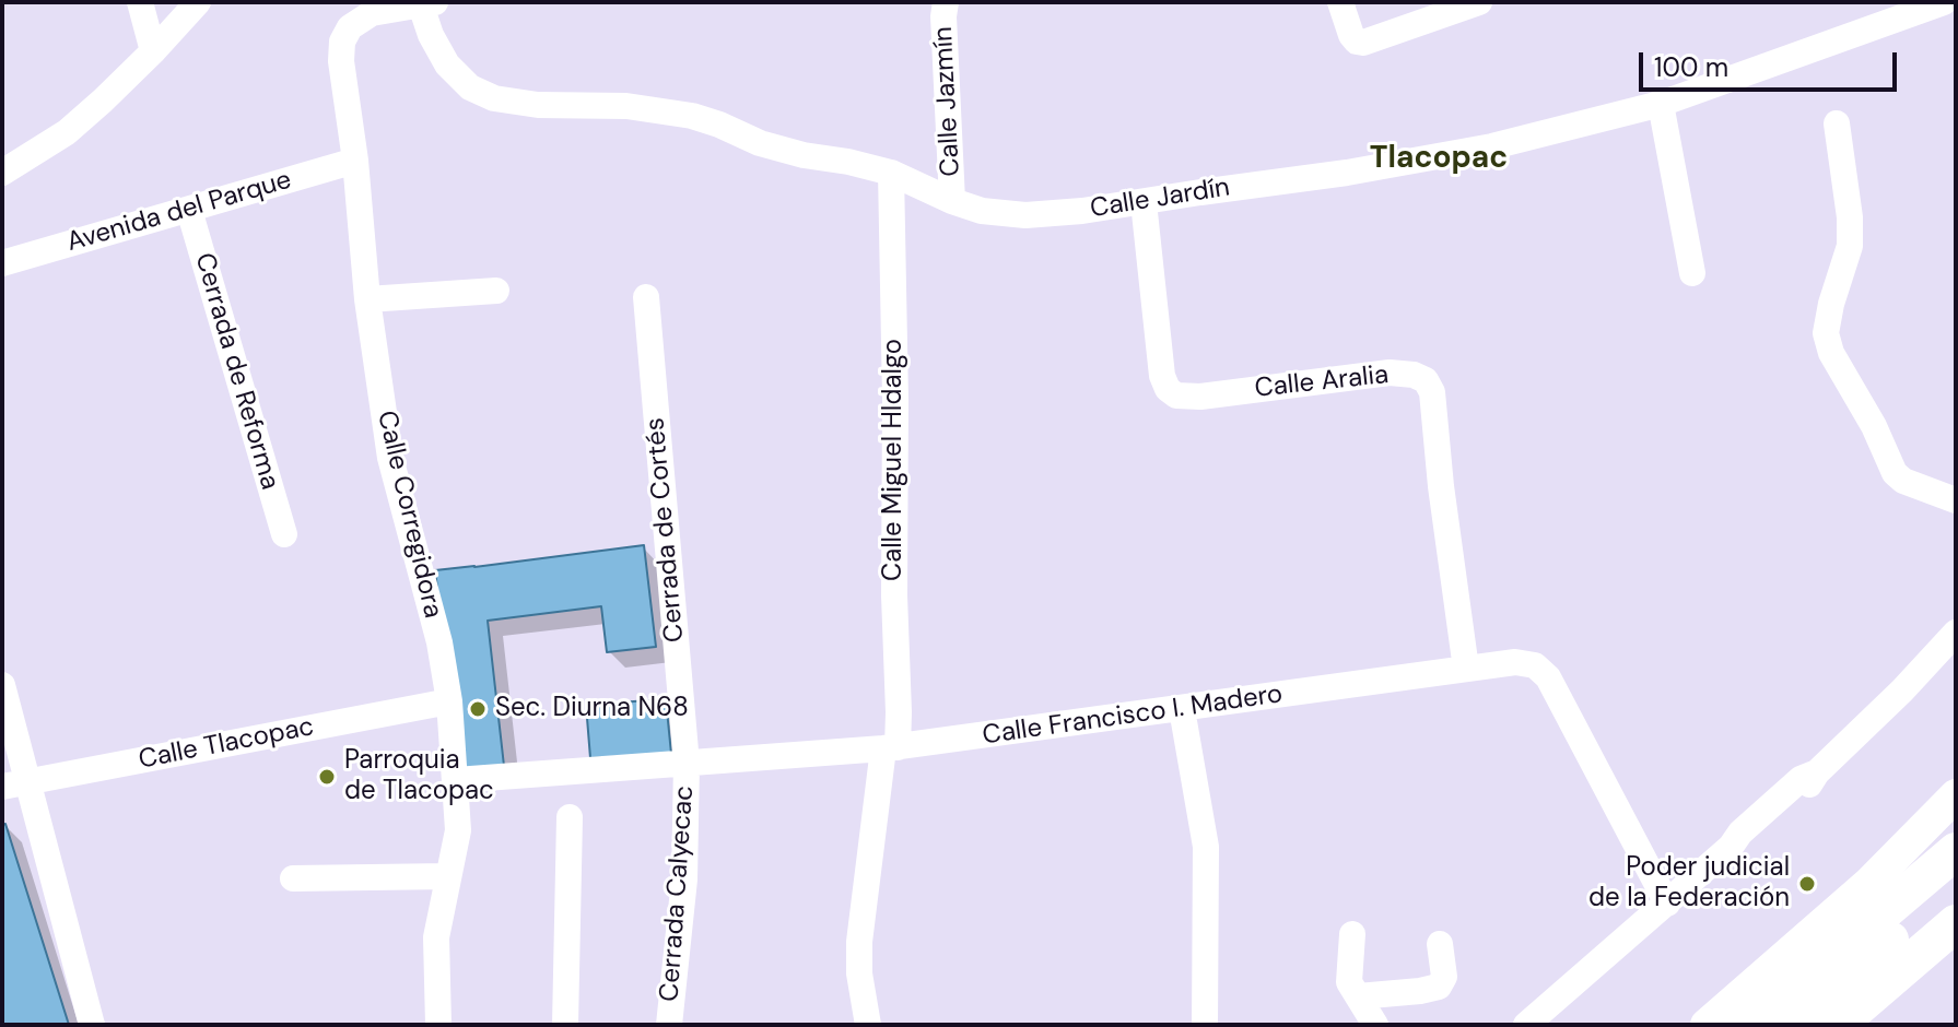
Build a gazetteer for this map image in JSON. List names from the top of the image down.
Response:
{
  "streets": {
    "street": [
      "Calle Jazmín",
      "Calle Jardín",
      "Avenida del Parque",
      "Cerrada de Reforma",
      "Calle Aralia",
      "Calle Miguel HIdalgo",
      "Calle Corregidora",
      "Cerrada de Cortés",
      "Calle Francisco I. Madero",
      "Calle Tlacopac",
      "Cerrada Calyecac"
    ]
  },
  "crossings": [
    ["Calle Jazmín", "Calle Jardín"],
    ["Calle Jardín", "Calle Aralia"],
    ["Calle Jardín", "Calle Miguel HIdalgo"],
    ["Calle Jardín", "Calle Corregidora"],
    ["Avenida del Parque", "Cerrada de Reforma"],
    ["Avenida del Parque", "Calle Corregidora"],
    ["Calle Aralia", "Calle Francisco I. Madero"],
    ["Calle Miguel HIdalgo", "Calle Francisco I. Madero"],
    ["Calle Corregidora", "Calle Francisco I. Madero"],
    ["Calle Corregidora", "Calle Tlacopac"],
    ["Cerrada de Cortés", "Calle Francisco I. Madero"],
    ["Cerrada de Cortés", "Cerrada Calyecac"],
    ["Calle Francisco I. Madero", "Cerrada Calyecac"]
  ],
  "districts": ["Tlacopac"],
  "places": ["Sec. Diurna N68", "Parroquia de Tlacopac", "Poder judicial de la Federación"],
  "scale_bar": "100 m"
}
